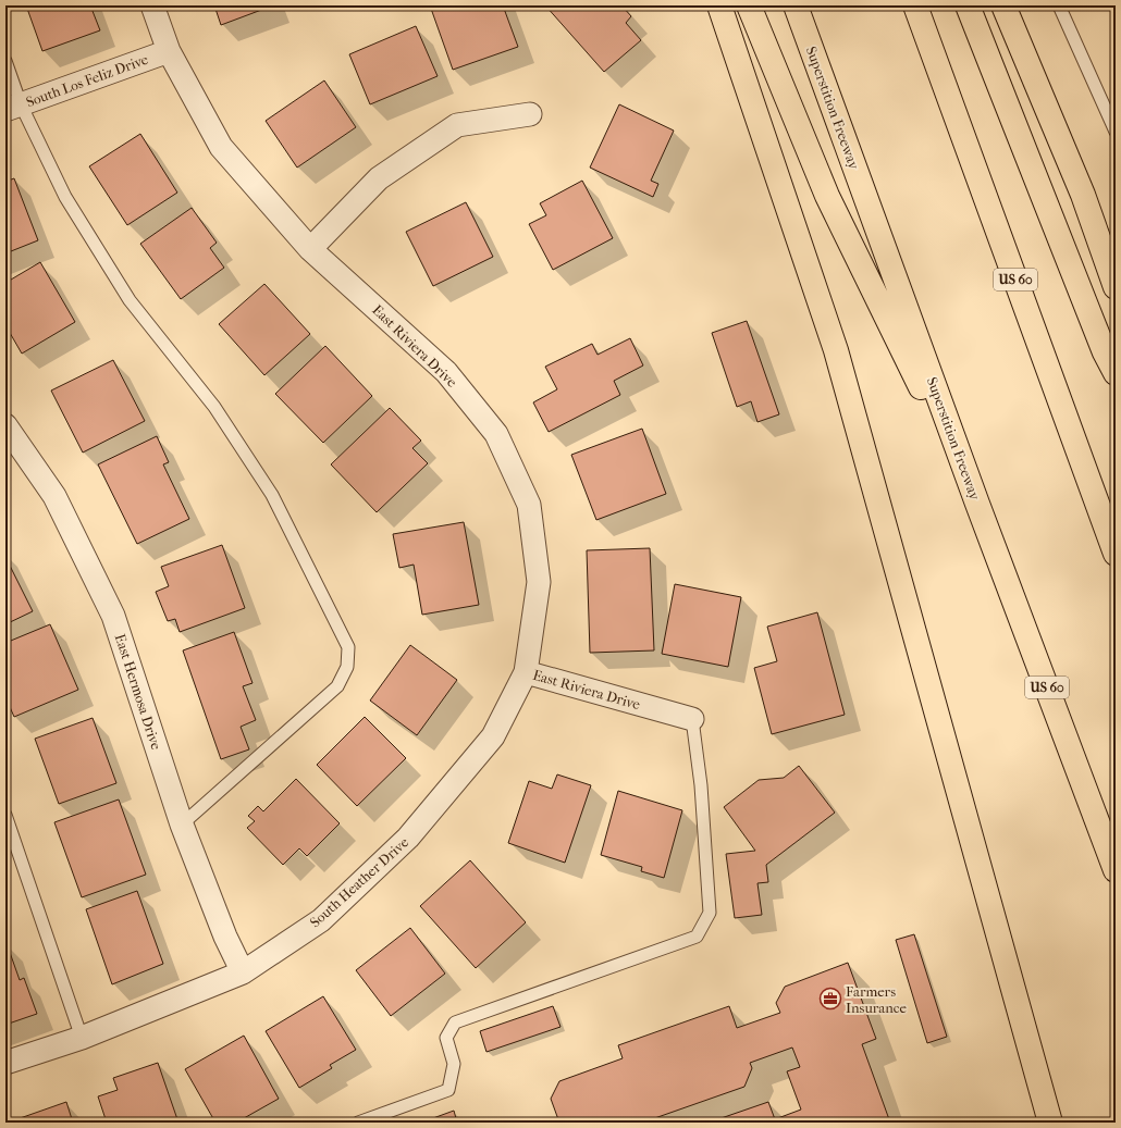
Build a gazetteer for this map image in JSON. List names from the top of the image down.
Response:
{
  "streets": {
    "highway": ["Superstition Freeway", "US 60"],
    "street": [
      "South Los Feliz Drive",
      "East Riviera Drive",
      "East Hermosa Drive",
      "South Heather Drive"
    ]
  },
  "crossings": [
    ["South Los Feliz Drive", "East Riviera Drive"],
    ["East Riviera Drive", "South Heather Drive"],
    ["East Hermosa Drive", "South Heather Drive"]
  ],
  "places": {
    "office": ["Farmers Insurance"]
  }
}
